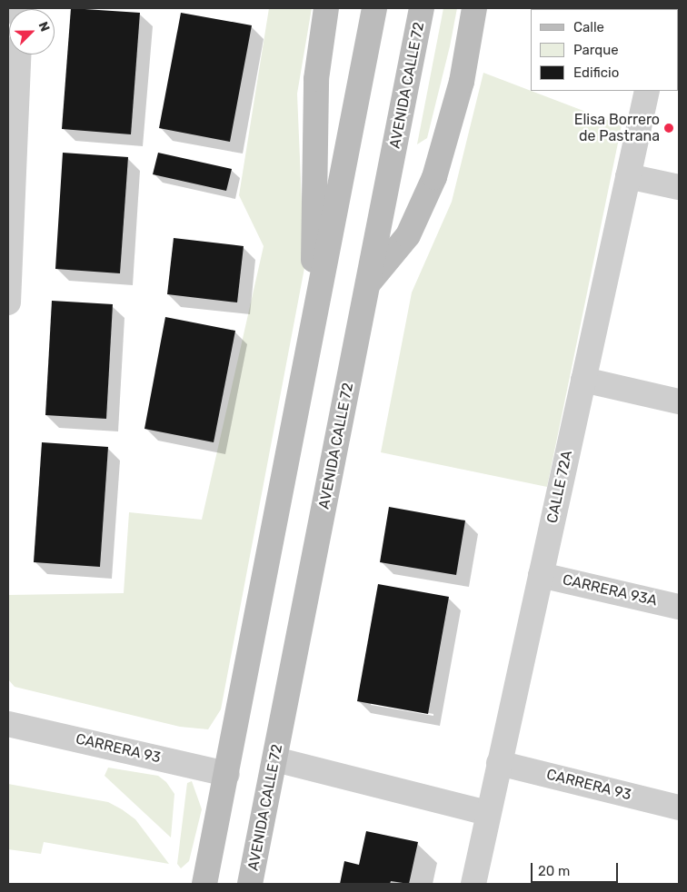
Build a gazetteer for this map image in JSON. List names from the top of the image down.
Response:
{
  "streets": {
    "main road": ["AVENIDA CALLE 72"],
    "street": ["CALLE 72A", "CARRERA 93A", "CARRERA 93"]
  },
  "crossings": [
    ["CALLE 72A", "CARRERA 93A"],
    ["CALLE 72A", "CARRERA 93"]
  ],
  "places": ["Elisa Borrero de Pastrana"],
  "legend": ["Calle", "Parque", "Edificio"],
  "scale_bar": "20 m",
  "north": "top right"
}
